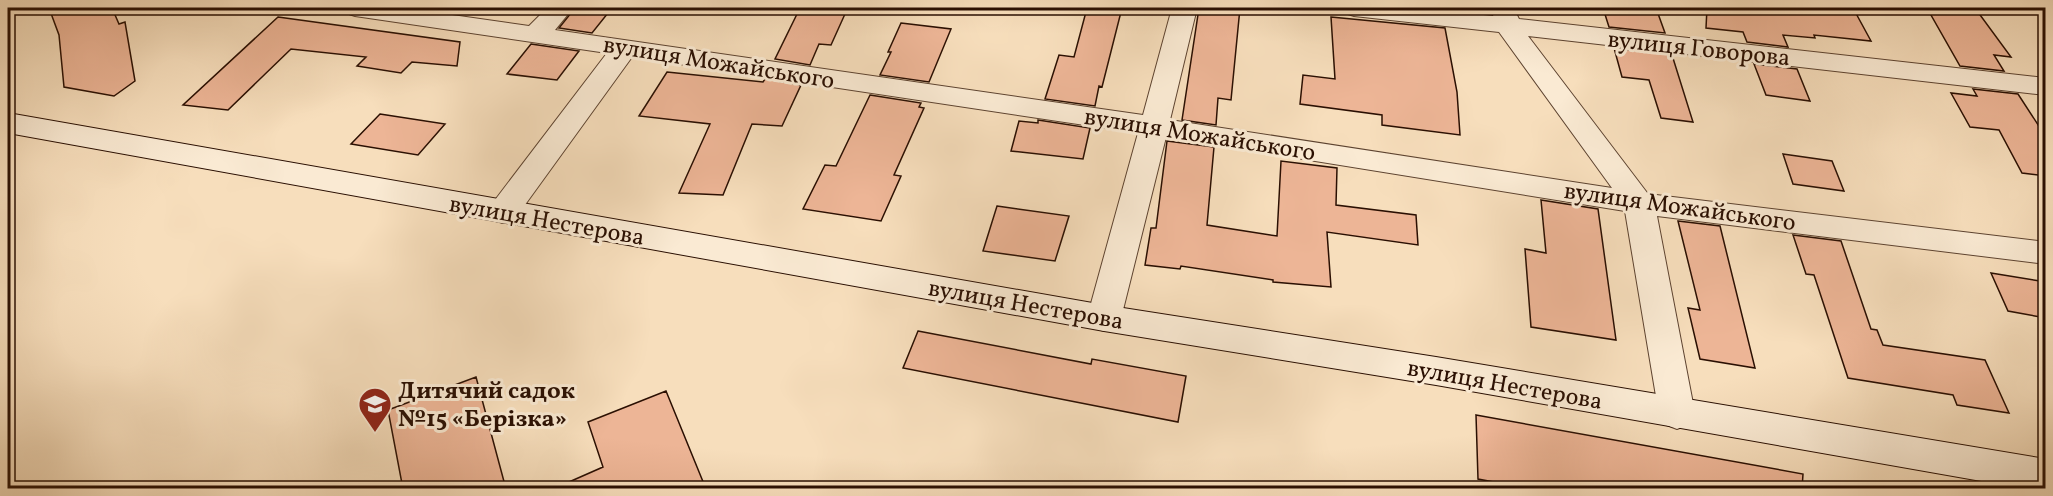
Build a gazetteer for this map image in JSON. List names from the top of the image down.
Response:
{
  "streets": {
    "street": ["вулиця Говорова", "вулиця Можайського", "вулиця Нестерова"]
  },
  "places": {
    "school or university": ["Дитячий садок №15 «Берізка»"]
  }
}
